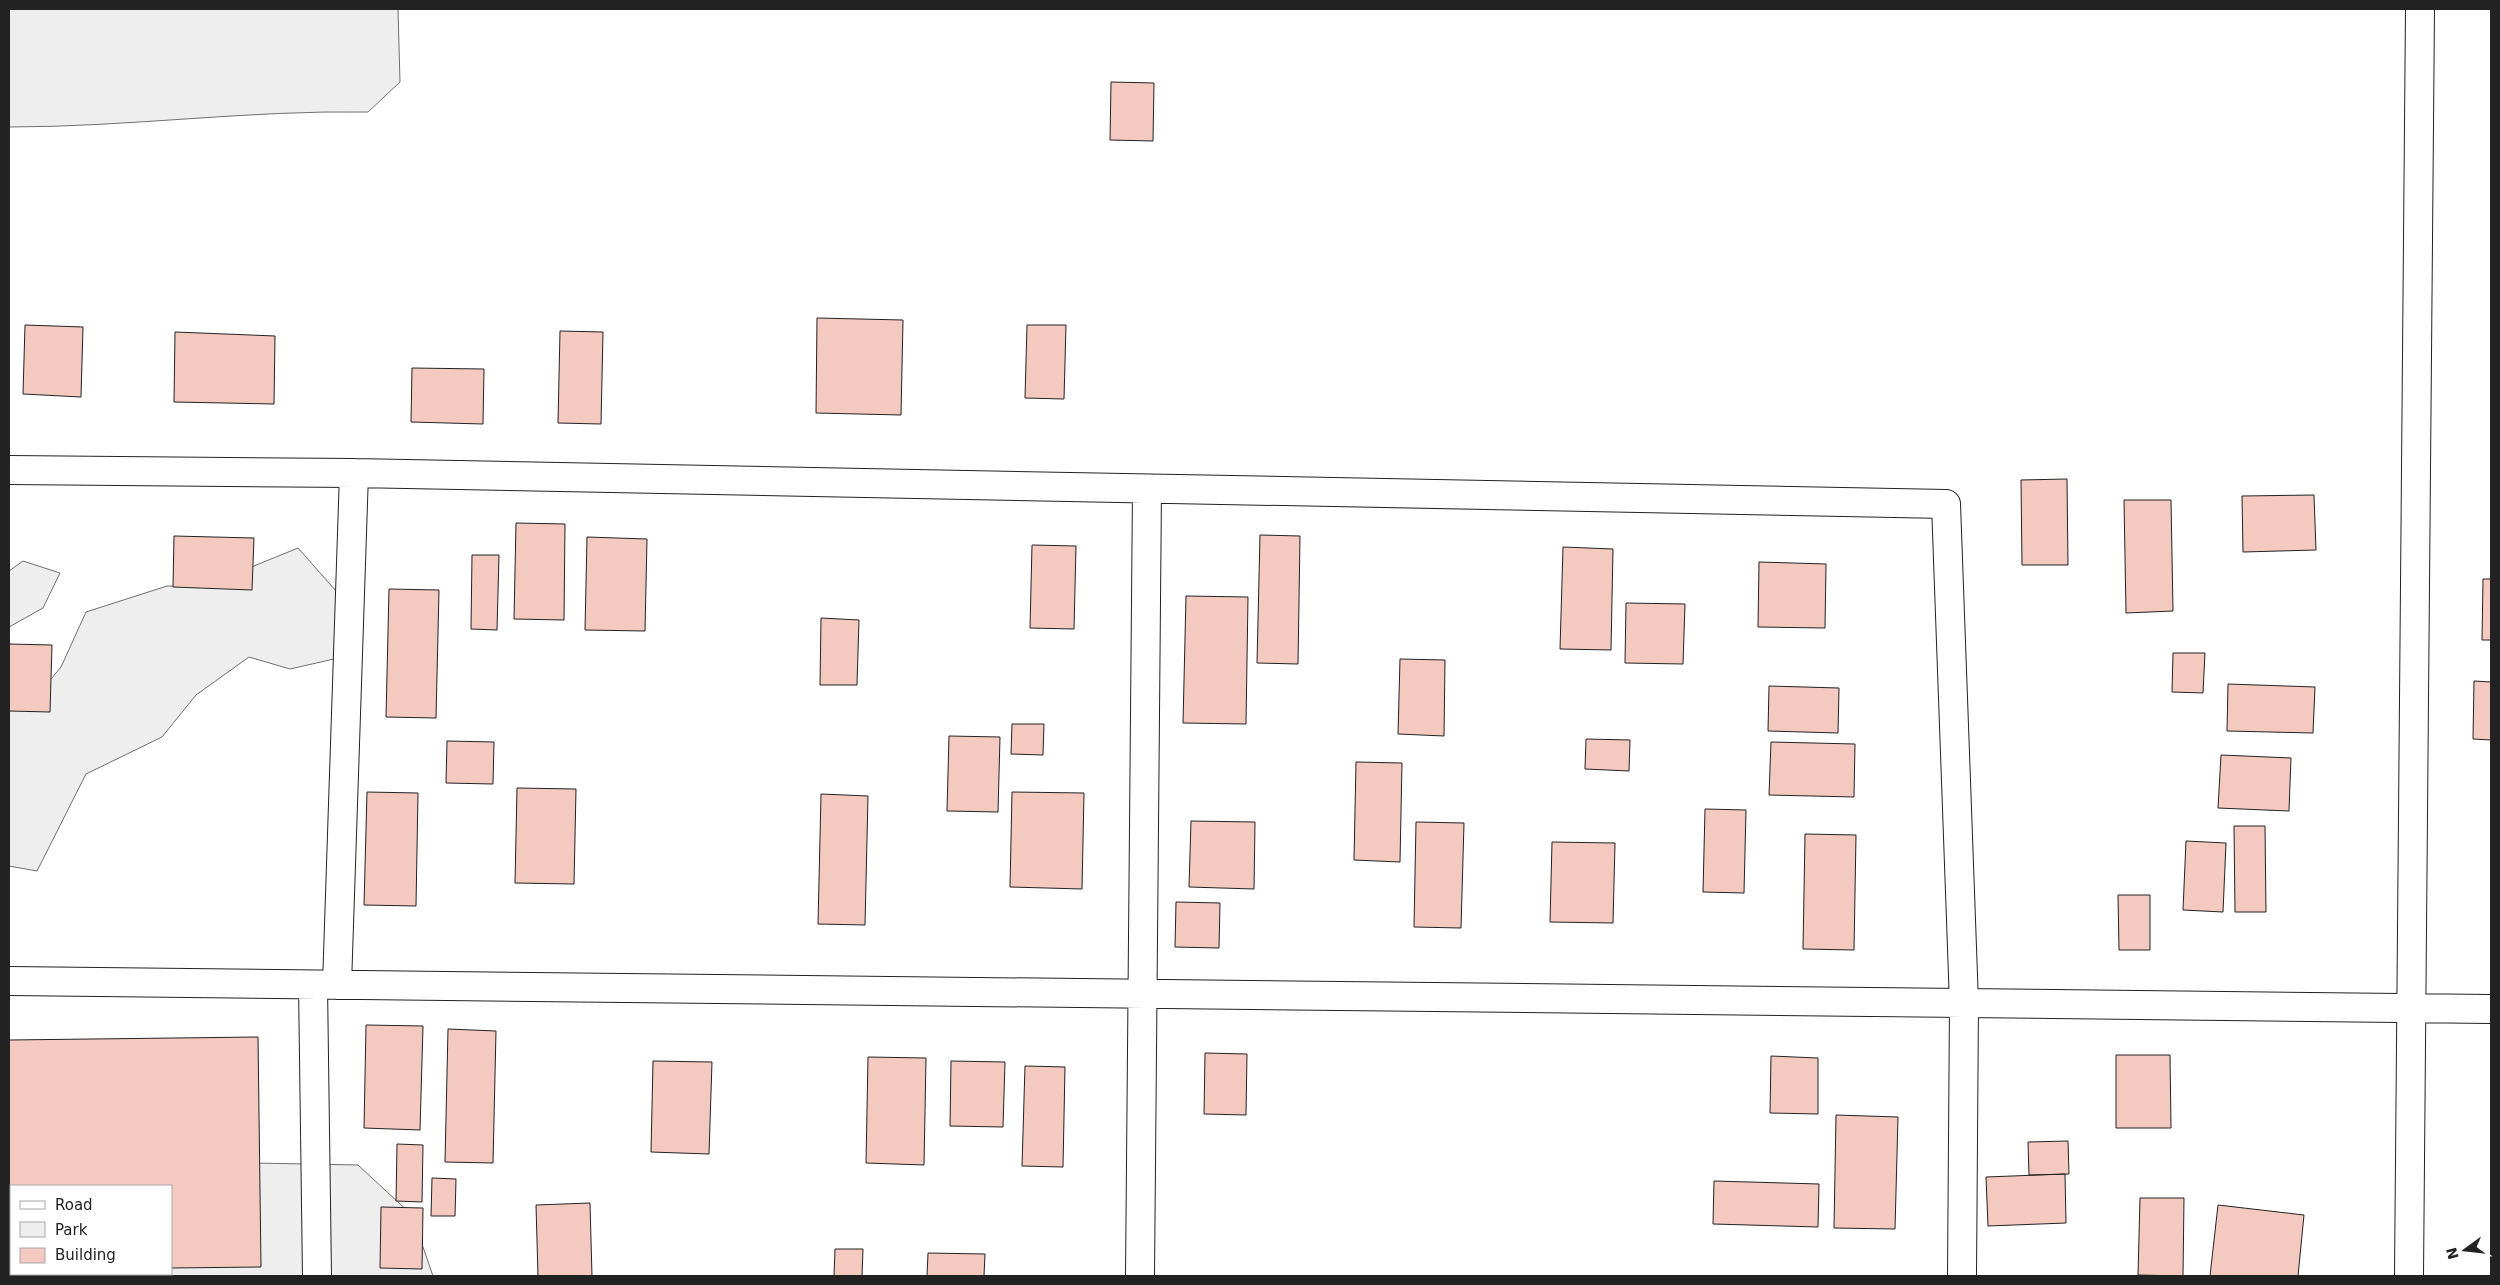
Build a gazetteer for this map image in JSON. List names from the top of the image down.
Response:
{
  "legend": ["Road", "Park", "Building"],
  "north": "left"
}
